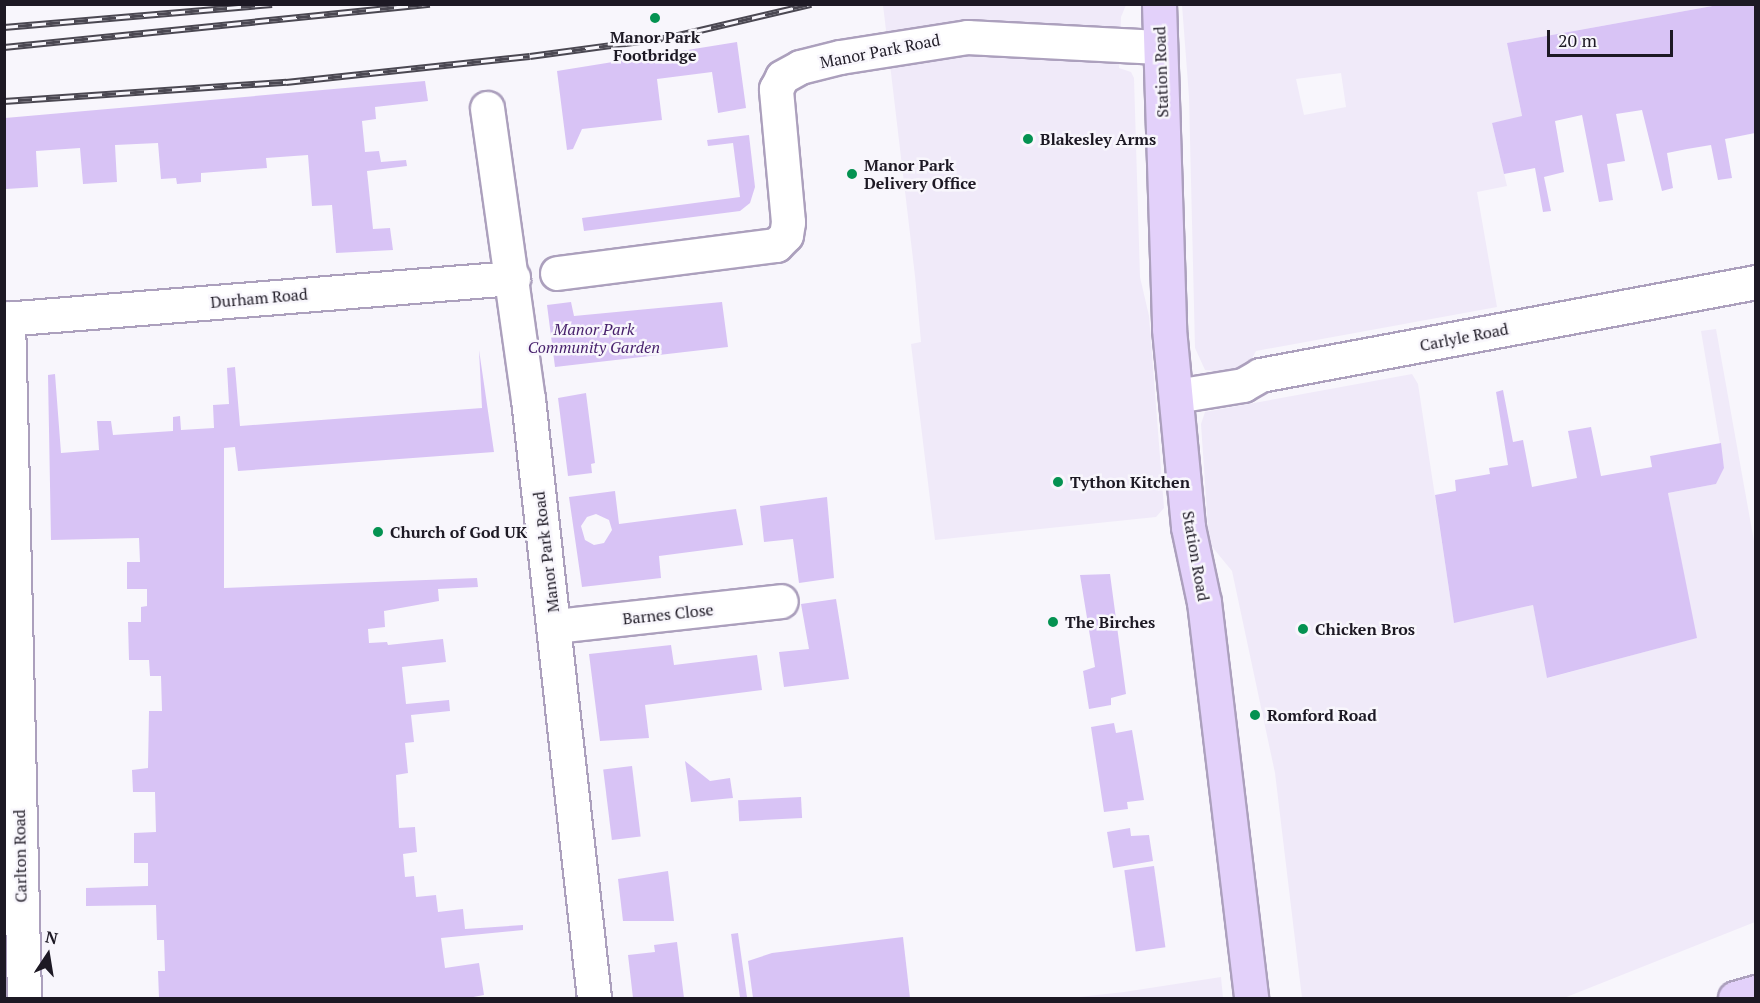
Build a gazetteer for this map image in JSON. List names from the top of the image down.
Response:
{
  "streets": {
    "main road": ["Station Road"],
    "street": [
      "Manor Park Road",
      "Durham Road",
      "Carlyle Road",
      "Barnes Close",
      "Carlton Road"
    ]
  },
  "crossings": [
    ["Manor Park Road", "Station Road"],
    ["Manor Park Road", "Durham Road"],
    ["Manor Park Road", "Barnes Close"],
    ["Station Road", "Carlyle Road"],
    ["Durham Road", "Carlton Road"]
  ],
  "parks": ["Manor Park Community Garden"],
  "places": [
    "Manor Park Footbridge",
    "Blakesley Arms",
    "Manor Park Delivery Office",
    "Tython Kitchen",
    "Church of God UK",
    "The Birches",
    "Chicken Bros",
    "Romford Road"
  ],
  "scale_bar": "20 m",
  "north": "top"
}
